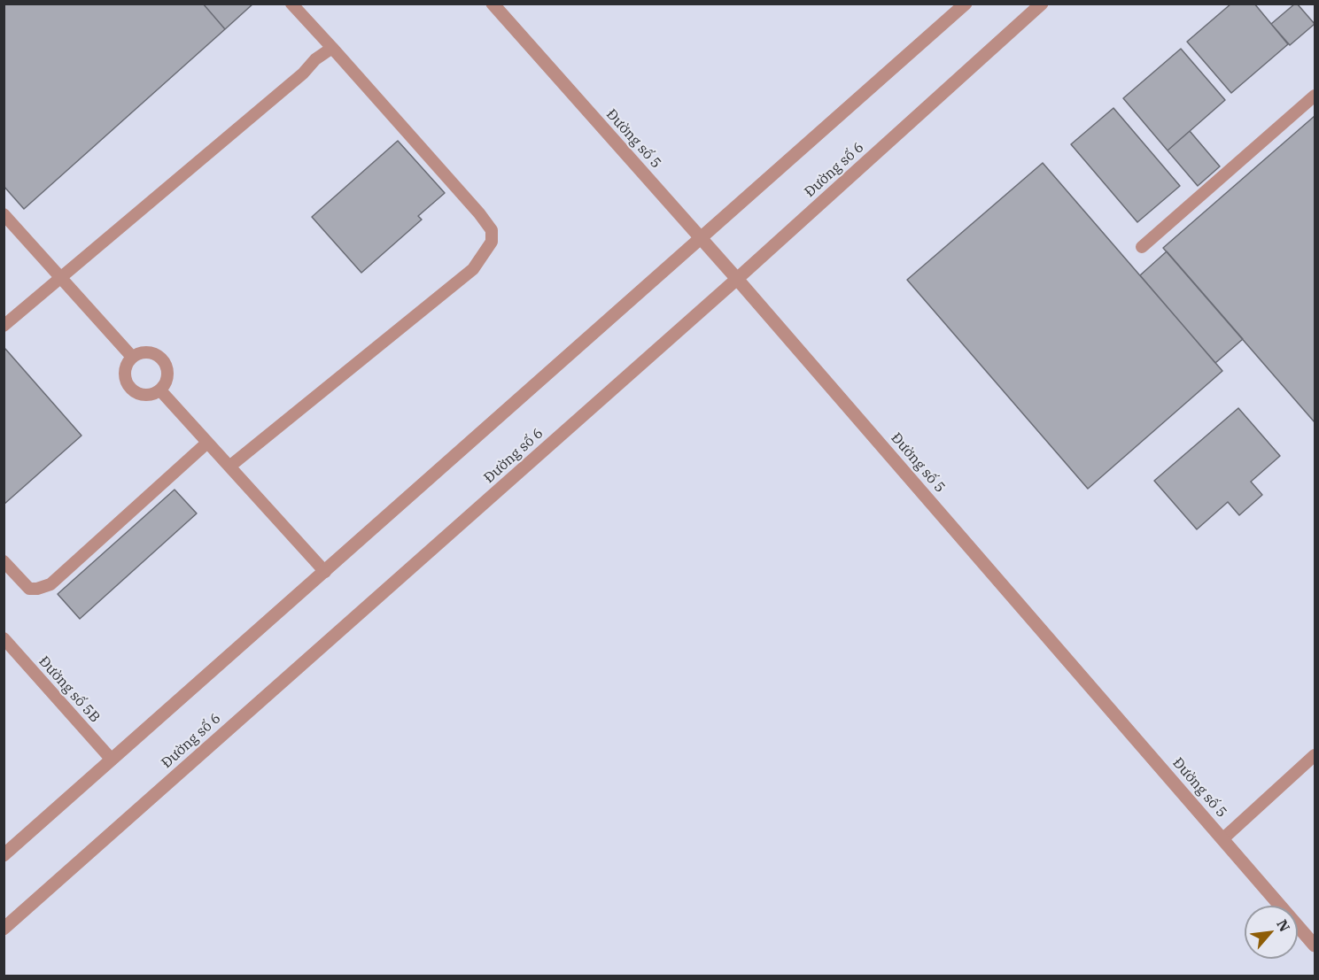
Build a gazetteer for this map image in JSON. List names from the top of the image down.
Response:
{
  "streets": {
    "street": ["Đường số 5", "Đường số 6"],
    "lane": ["Đường số 5B"]
  },
  "crossings": [
    ["Đường số 5", "Đường số 6"]
  ],
  "north": "top right"
}
